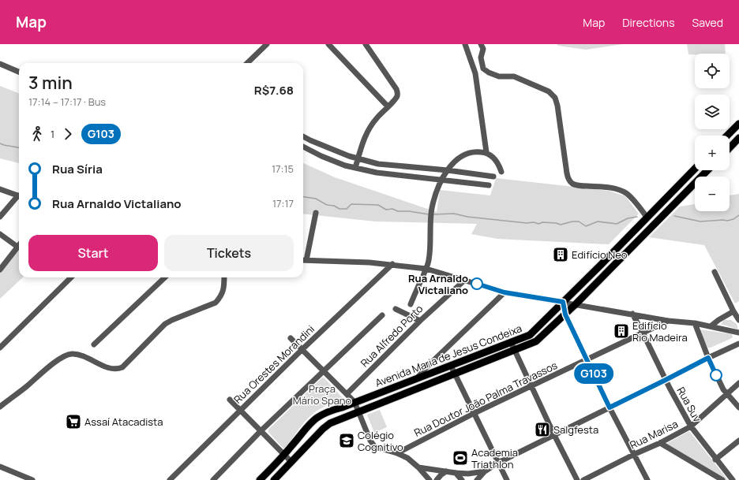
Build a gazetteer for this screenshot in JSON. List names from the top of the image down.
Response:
{
  "streets": {
    "main road": ["Avenida Maria de Jesus Condeixa"],
    "street": [
      "Rua Alfredo Porto",
      "Rua Orestes Morandini",
      "Rua Doutor João Palma Travassos",
      "Rua Suv",
      "Rua Marisa"
    ]
  },
  "crossings": [
    ["Rua Doutor João Palma Travassos", "Rua Suv"],
    ["Rua Suv", "Rua Marisa"]
  ],
  "parks": ["Praça Mário Spano"],
  "places": {
    "building": ["Edifício Neo", "Edifício Rio Madeira"],
    "other": ["Rua Arnaldo Victaliano"],
    "supermarket": ["Assaí Atacadista"],
    "restaurant": ["Salgfesta"],
    "school or university": ["Colégio Cognitivo"],
    "sports": ["Academia Triathlon"]
  },
  "lines": ["bus line G103"],
  "page": {
    "header": "Map",
    "nav": ["Map", "Directions", "Saved"],
    "on_map": "G103",
    "map_buttons": ["+", "−"],
    "heading": ["3 min", "17:14 – 17:17 · Bus", "R$7.68"],
    "legs": ["1", "G103"],
    "list": [
      {
        "name": "Rua Síria",
        "value": "17:15"
      },
      {
        "name": "Rua Arnaldo Victaliano",
        "value": "17:17"
      }
    ],
    "buttons": ["Start", "Tickets"]
  }
}
